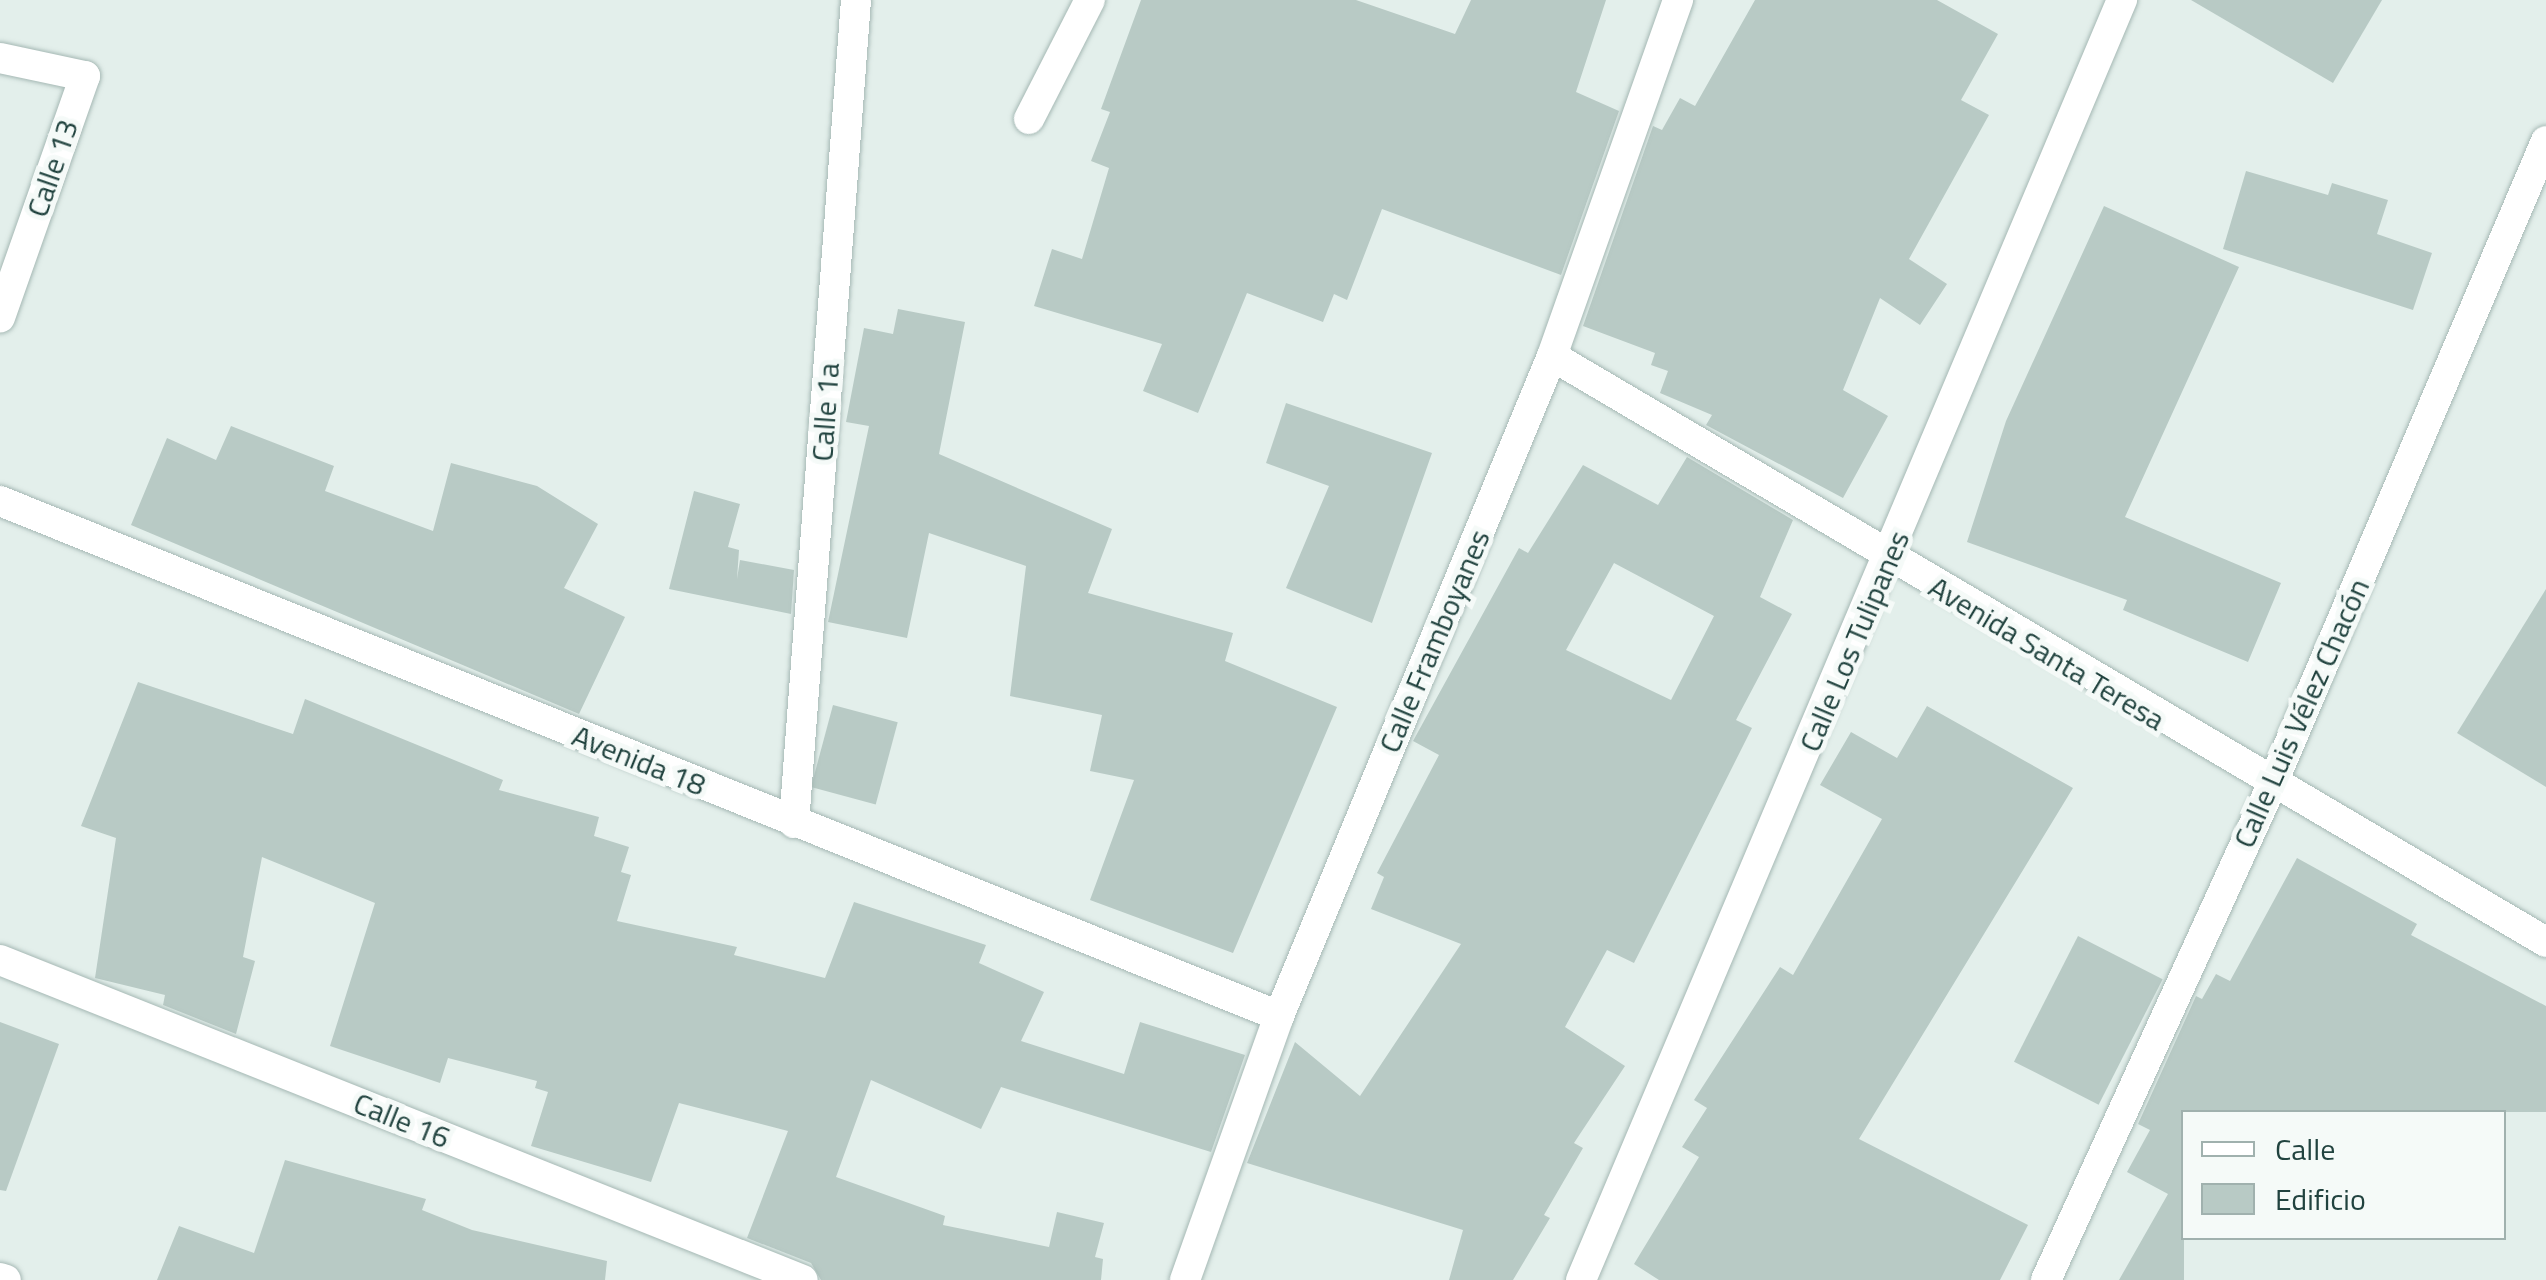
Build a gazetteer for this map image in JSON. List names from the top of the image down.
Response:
{
  "streets": {
    "street": [
      "Calle 13",
      "Calle 1a",
      "Calle Framboyanes",
      "Calle Los Tulipanes",
      "Avenida Santa Teresa",
      "Calle Luis Vélez Chacón",
      "Avenida 18",
      "Calle 16"
    ]
  },
  "crossings": [
    ["Calle 1a", "Avenida 18"],
    ["Calle Framboyanes", "Avenida Santa Teresa"],
    ["Calle Framboyanes", "Avenida 18"],
    ["Calle Los Tulipanes", "Avenida Santa Teresa"],
    ["Avenida Santa Teresa", "Calle Luis Vélez Chacón"]
  ],
  "legend": ["Calle", "Edificio"]
}
